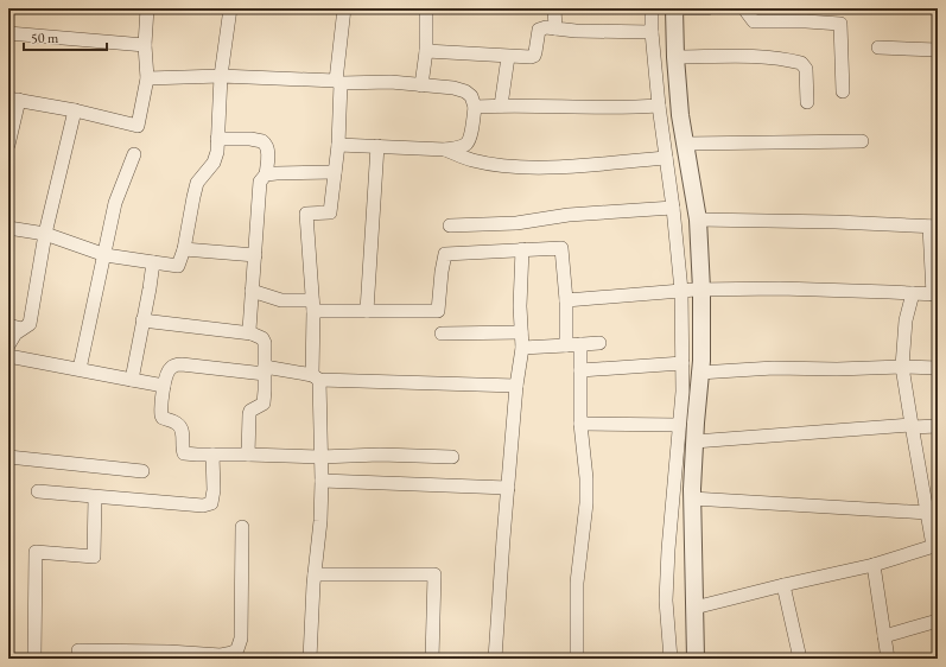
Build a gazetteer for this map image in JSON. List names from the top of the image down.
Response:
{
  "scale_bar": "50 m"
}
